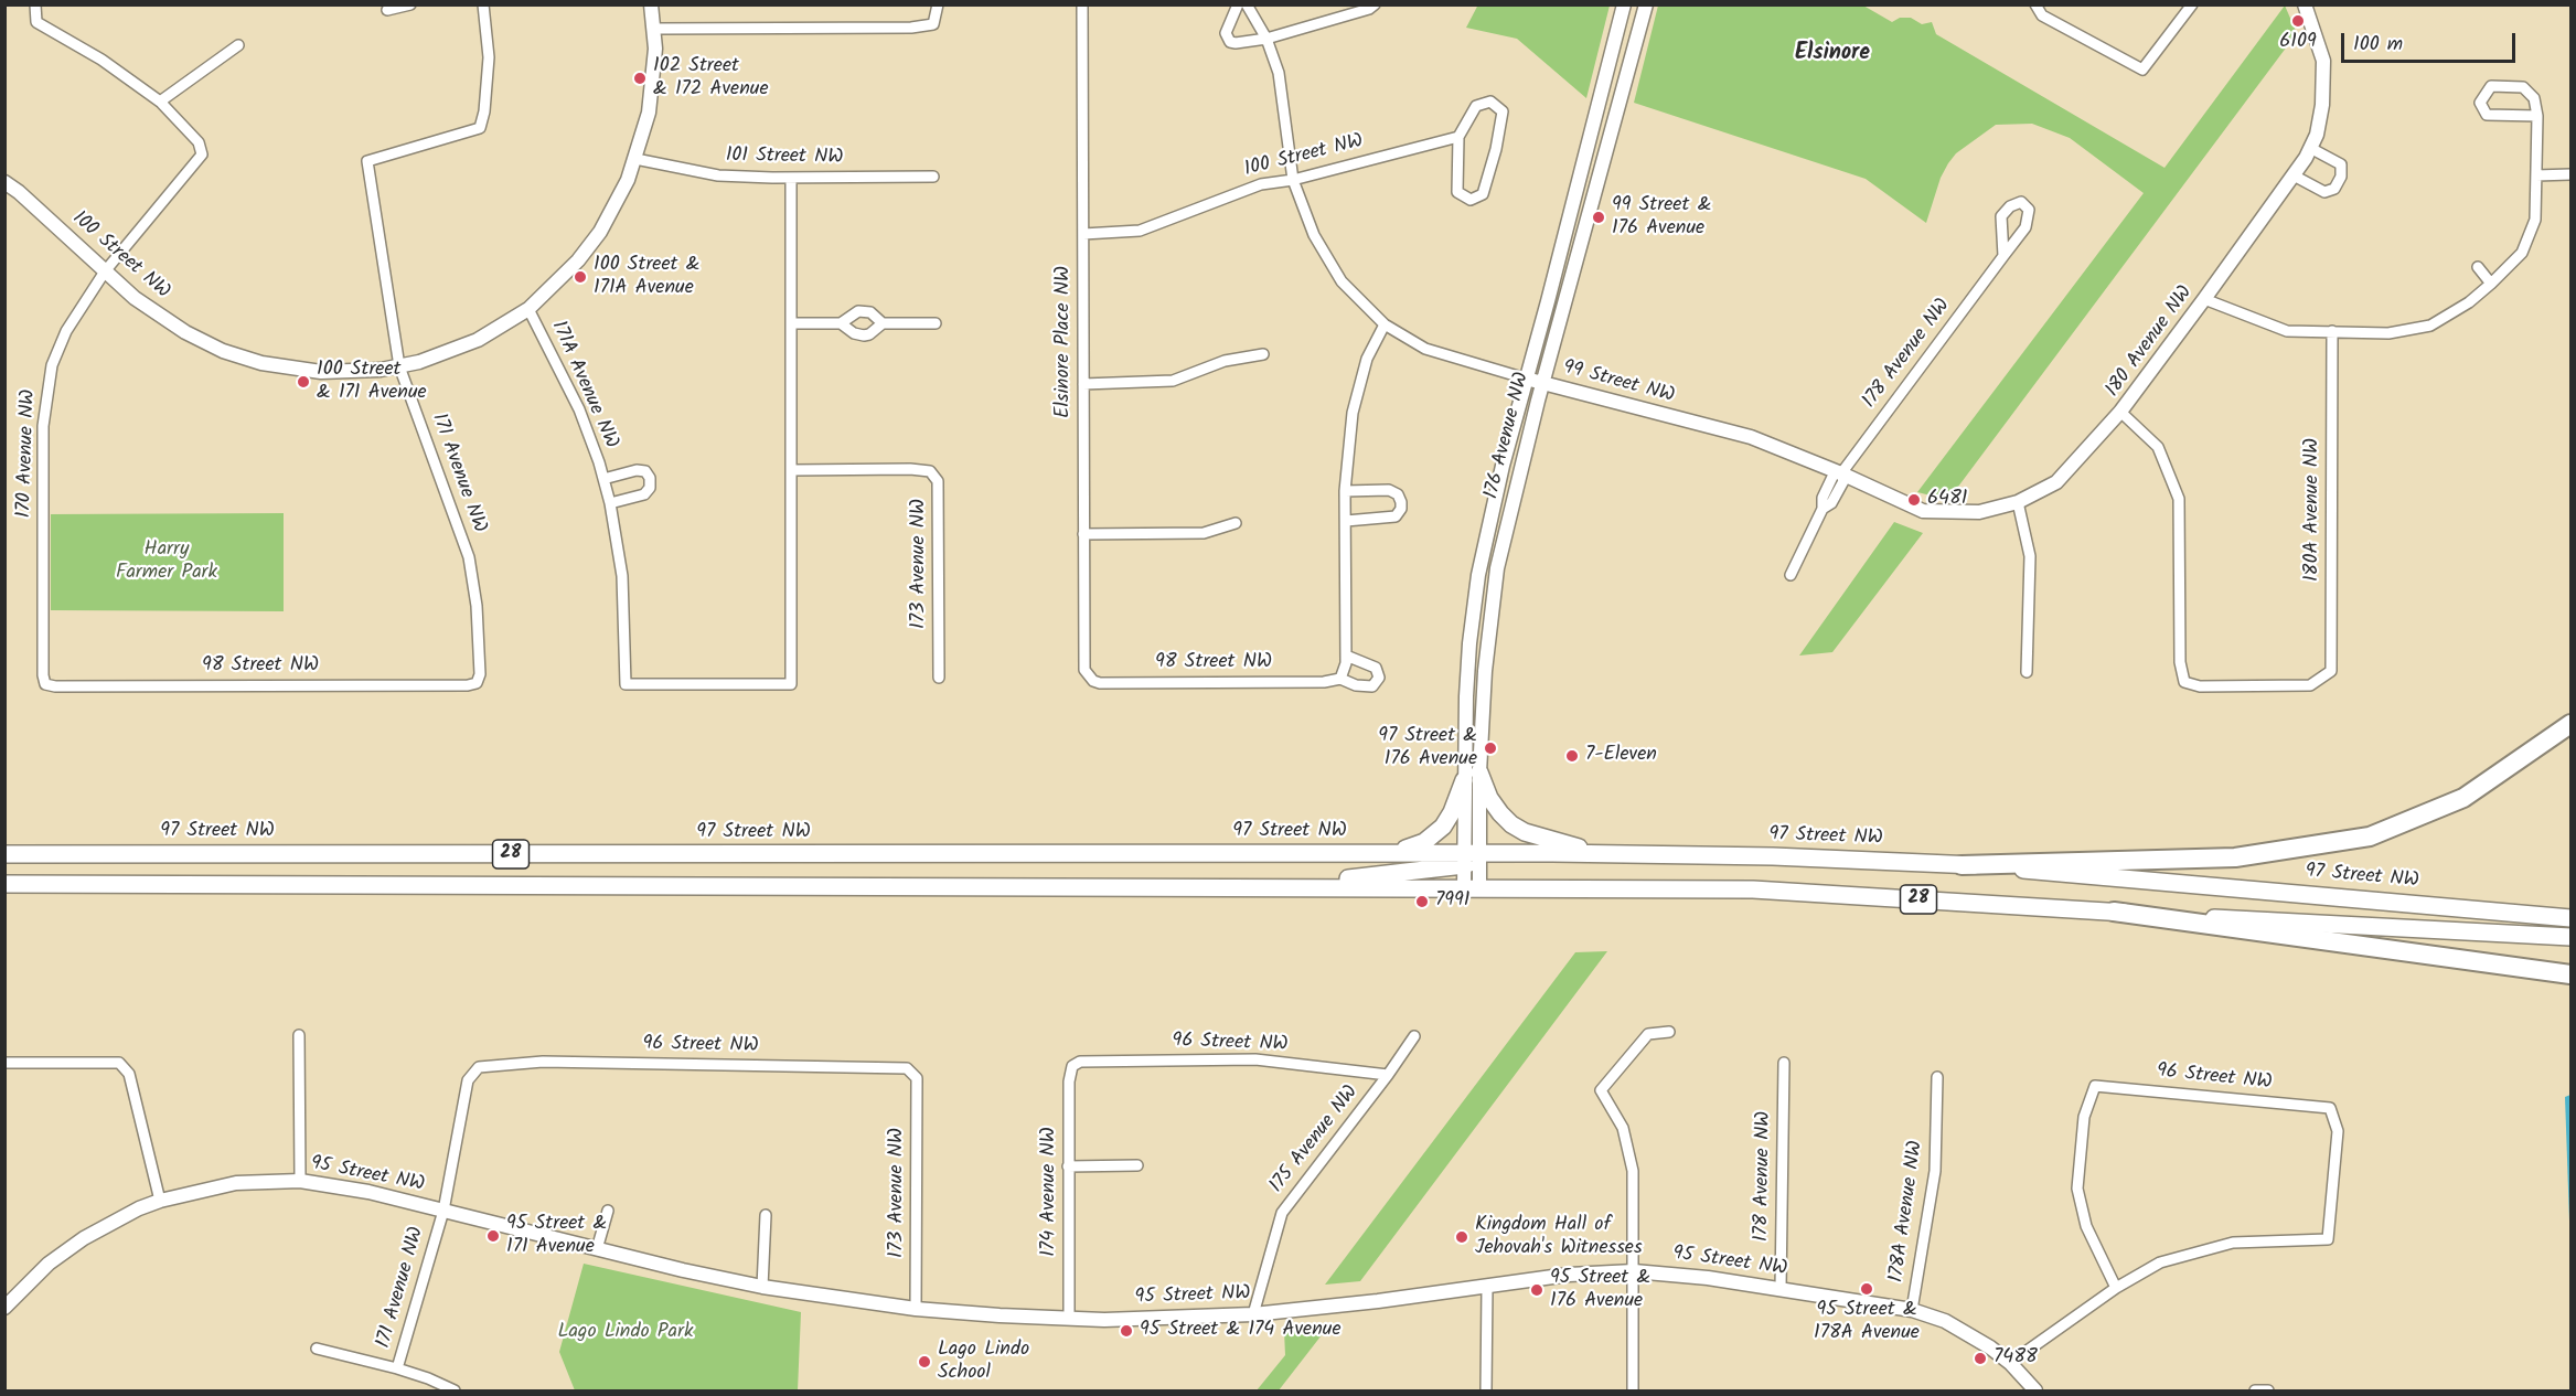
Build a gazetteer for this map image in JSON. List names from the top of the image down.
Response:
{
  "streets": {
    "main road": ["97 Street NW", "28"],
    "street": [
      "100 Street NW",
      "101 Street NW",
      "Elsinore Place NW",
      "180 Avenue NW",
      "178 Avenue NW",
      "99 Street NW",
      "171A Avenue NW",
      "176 Avenue NW",
      "170 Avenue NW",
      "171 Avenue NW",
      "180A Avenue NW",
      "173 Avenue NW",
      "98 Street NW",
      "96 Street NW",
      "175 Avenue NW",
      "95 Street NW",
      "174 Avenue NW",
      "178A Avenue NW"
    ]
  },
  "crossings": [
    ["100 Street NW", "101 Street NW"],
    ["100 Street NW", "Elsinore Place NW"],
    ["100 Street NW", "99 Street NW"],
    ["100 Street NW", "171A Avenue NW"],
    ["100 Street NW", "170 Avenue NW"],
    ["100 Street NW", "171 Avenue NW"],
    ["Elsinore Place NW", "98 Street NW"],
    ["180 Avenue NW", "99 Street NW"],
    ["180 Avenue NW", "180A Avenue NW"],
    ["178 Avenue NW", "99 Street NW"],
    ["178 Avenue NW", "95 Street NW"],
    ["99 Street NW", "176 Avenue NW"],
    ["171A Avenue NW", "173 Avenue NW"],
    ["176 Avenue NW", "97 Street NW"],
    ["176 Avenue NW", "28"],
    ["170 Avenue NW", "98 Street NW"],
    ["171 Avenue NW", "98 Street NW"],
    ["171 Avenue NW", "96 Street NW"],
    ["171 Avenue NW", "95 Street NW"],
    ["173 Avenue NW", "96 Street NW"],
    ["173 Avenue NW", "95 Street NW"],
    ["96 Street NW", "175 Avenue NW"],
    ["96 Street NW", "174 Avenue NW"],
    ["175 Avenue NW", "95 Street NW"],
    ["95 Street NW", "174 Avenue NW"],
    ["95 Street NW", "178A Avenue NW"]
  ],
  "districts": ["Elsinore"],
  "parks": ["Harry Farmer Park", "Lago Lindo Park"],
  "places": [
    "6109",
    "102 Street & 172 Avenue",
    "99 Street & 176 Avenue",
    "100 Street & 171A Avenue",
    "100 Street & 171 Avenue",
    "6481",
    "97 Street & 176 Avenue",
    "7-Eleven",
    "7991",
    "95 Street & 171 Avenue",
    "Kingdom Hall of Jehovah's Witnesses",
    "95 Street & 178A Avenue",
    "95 Street & 176 Avenue",
    "95 Street & 174 Avenue",
    "7488",
    "Lago Lindo School"
  ],
  "scale_bar": "100 m"
}
